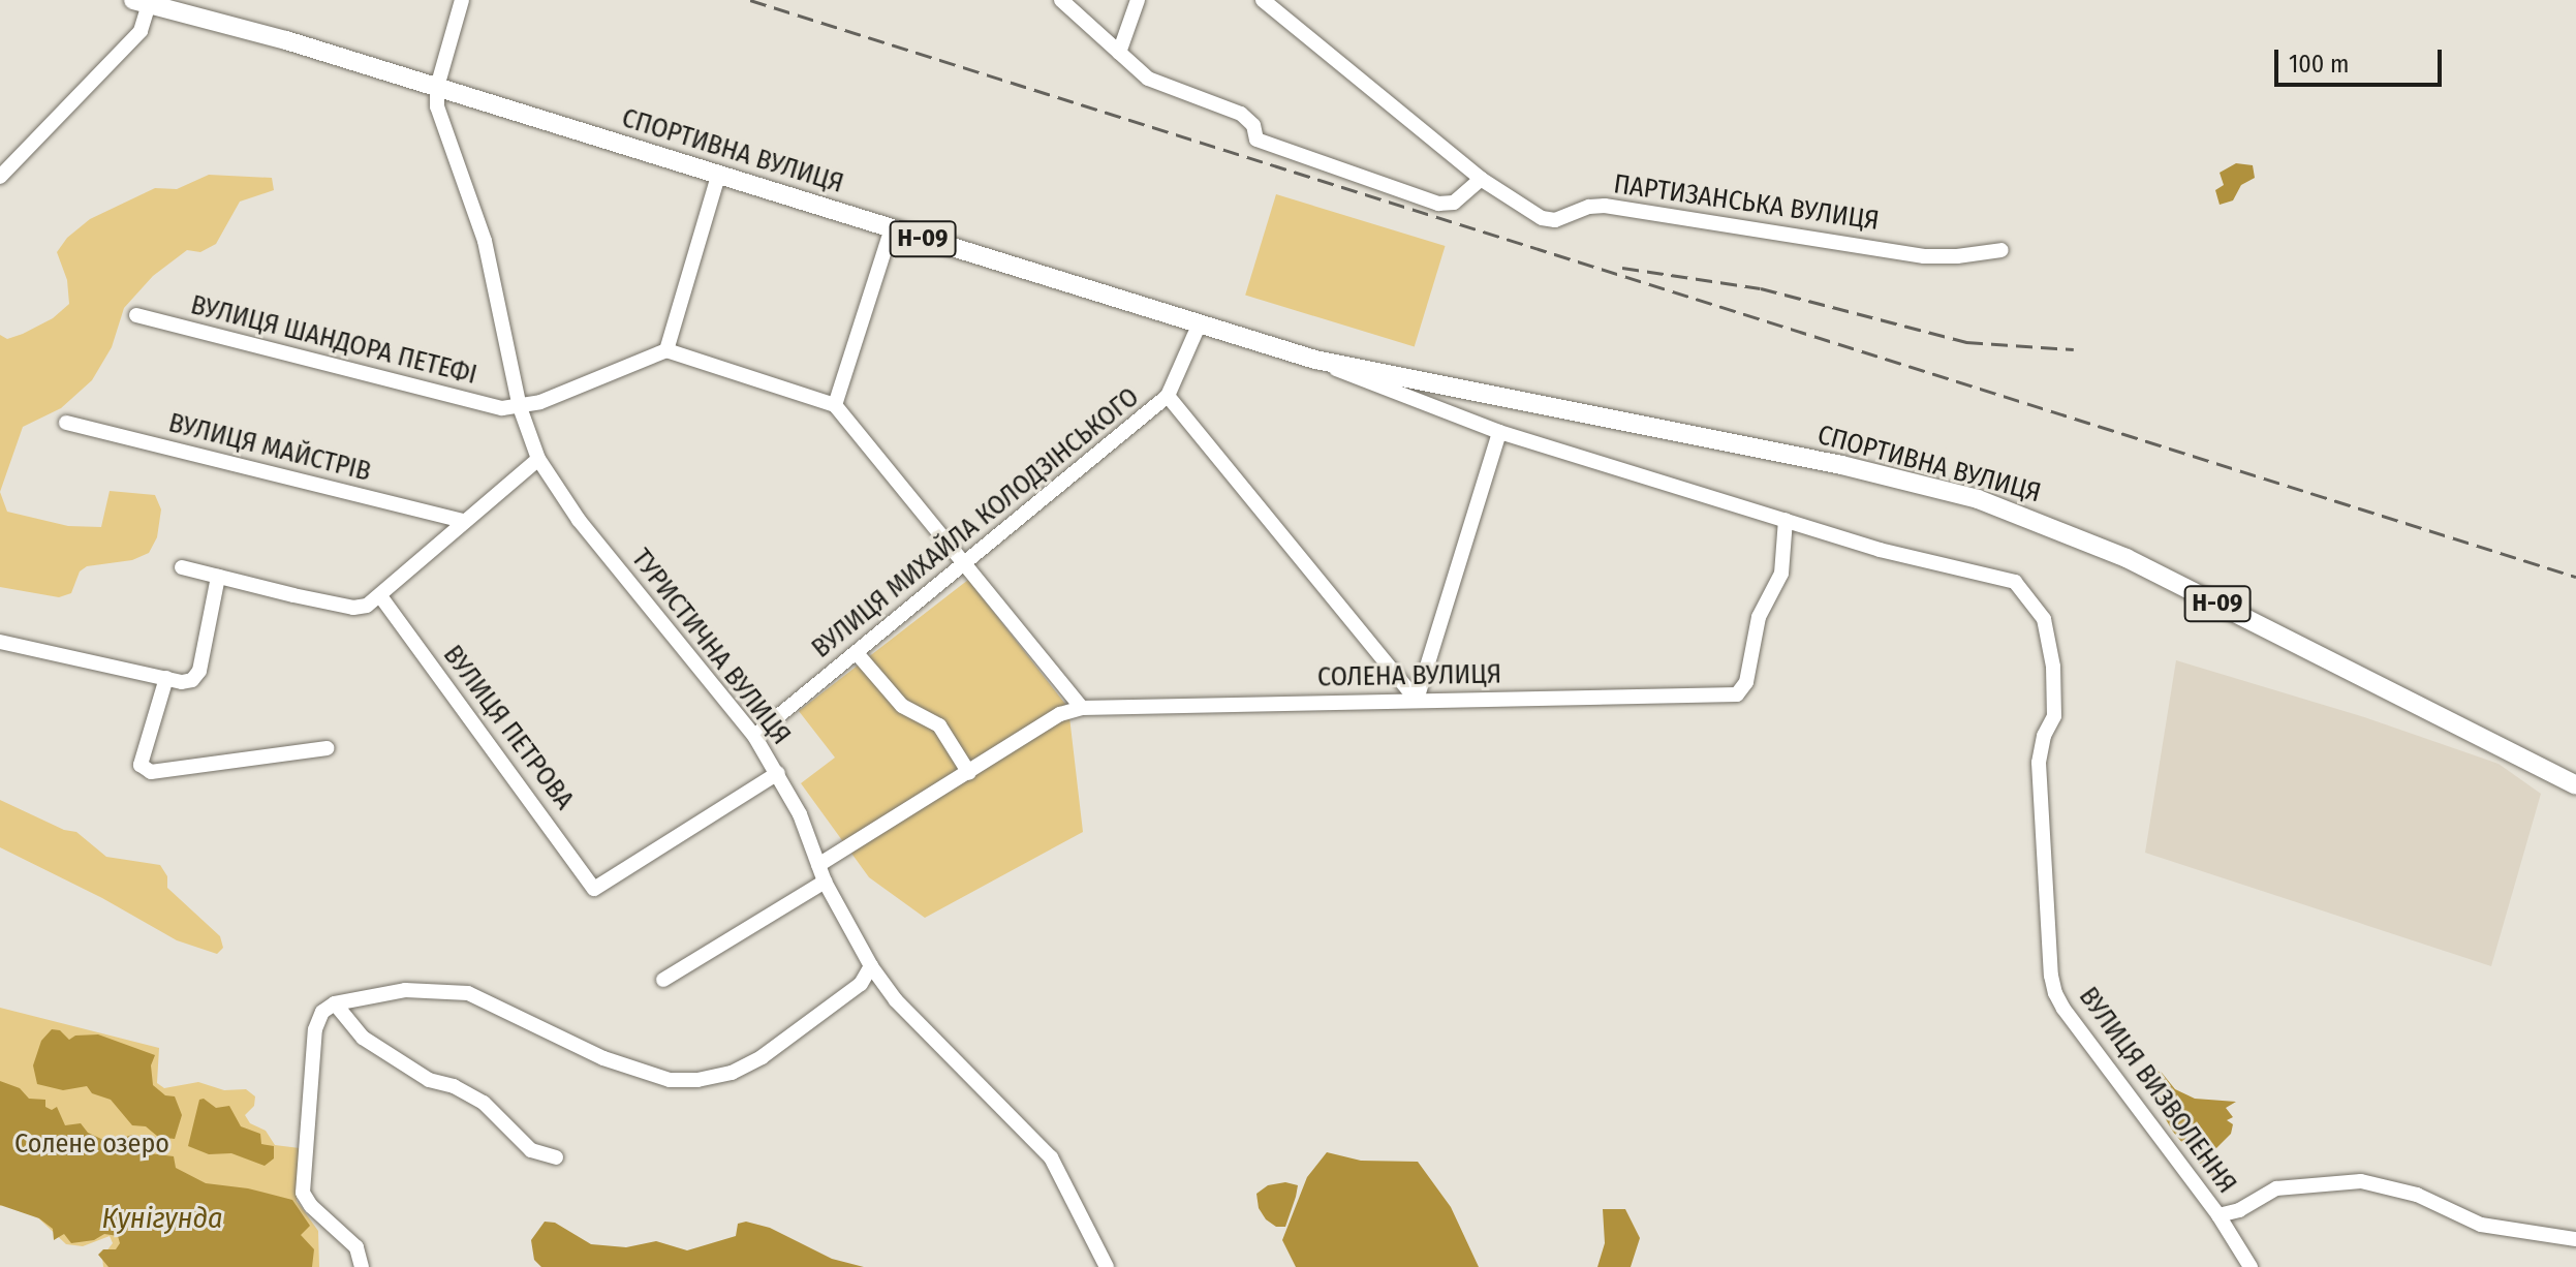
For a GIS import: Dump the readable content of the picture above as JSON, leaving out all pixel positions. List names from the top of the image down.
{
  "streets": {
    "main road": ["СПОРТИВНА ВУЛИЦЯ", "Н-09"],
    "street": [
      "ПАРТИЗАНСЬКА ВУЛИЦЯ",
      "ВУЛИЦЯ ШАНДОРА ПЕТЕФІ",
      "ВУЛИЦЯ МАЙСТРІВ",
      "ВУЛИЦЯ МИХАЙЛА КОЛОДЗІНСЬКОГО",
      "ТУРИСТИЧНА ВУЛИЦЯ",
      "СОЛЕНА ВУЛИЦЯ",
      "ВУЛИЦЯ ПЕТРОВА",
      "ВУЛИЦЯ ВИЗВОЛЕННЯ"
    ]
  },
  "crossings": [
    ["СПОРТИВНА ВУЛИЦЯ", "ВУЛИЦЯ МИХАЙЛА КОЛОДЗІНСЬКОГО"],
    ["СПОРТИВНА ВУЛИЦЯ", "ТУРИСТИЧНА ВУЛИЦЯ"],
    ["СПОРТИВНА ВУЛИЦЯ", "СОЛЕНА ВУЛИЦЯ"],
    ["СПОРТИВНА ВУЛИЦЯ", "ВУЛИЦЯ ВИЗВОЛЕННЯ"],
    ["ВУЛИЦЯ ШАНДОРА ПЕТЕФІ", "ТУРИСТИЧНА ВУЛИЦЯ"],
    ["ВУЛИЦЯ МИХАЙЛА КОЛОДЗІНСЬКОГО", "ТУРИСТИЧНА ВУЛИЦЯ"],
    ["ТУРИСТИЧНА ВУЛИЦЯ", "ВУЛИЦЯ ПЕТРОВА"]
  ],
  "water": ["Кунігунда"],
  "parks": ["Солене озеро"],
  "scale_bar": "100 m"
}
